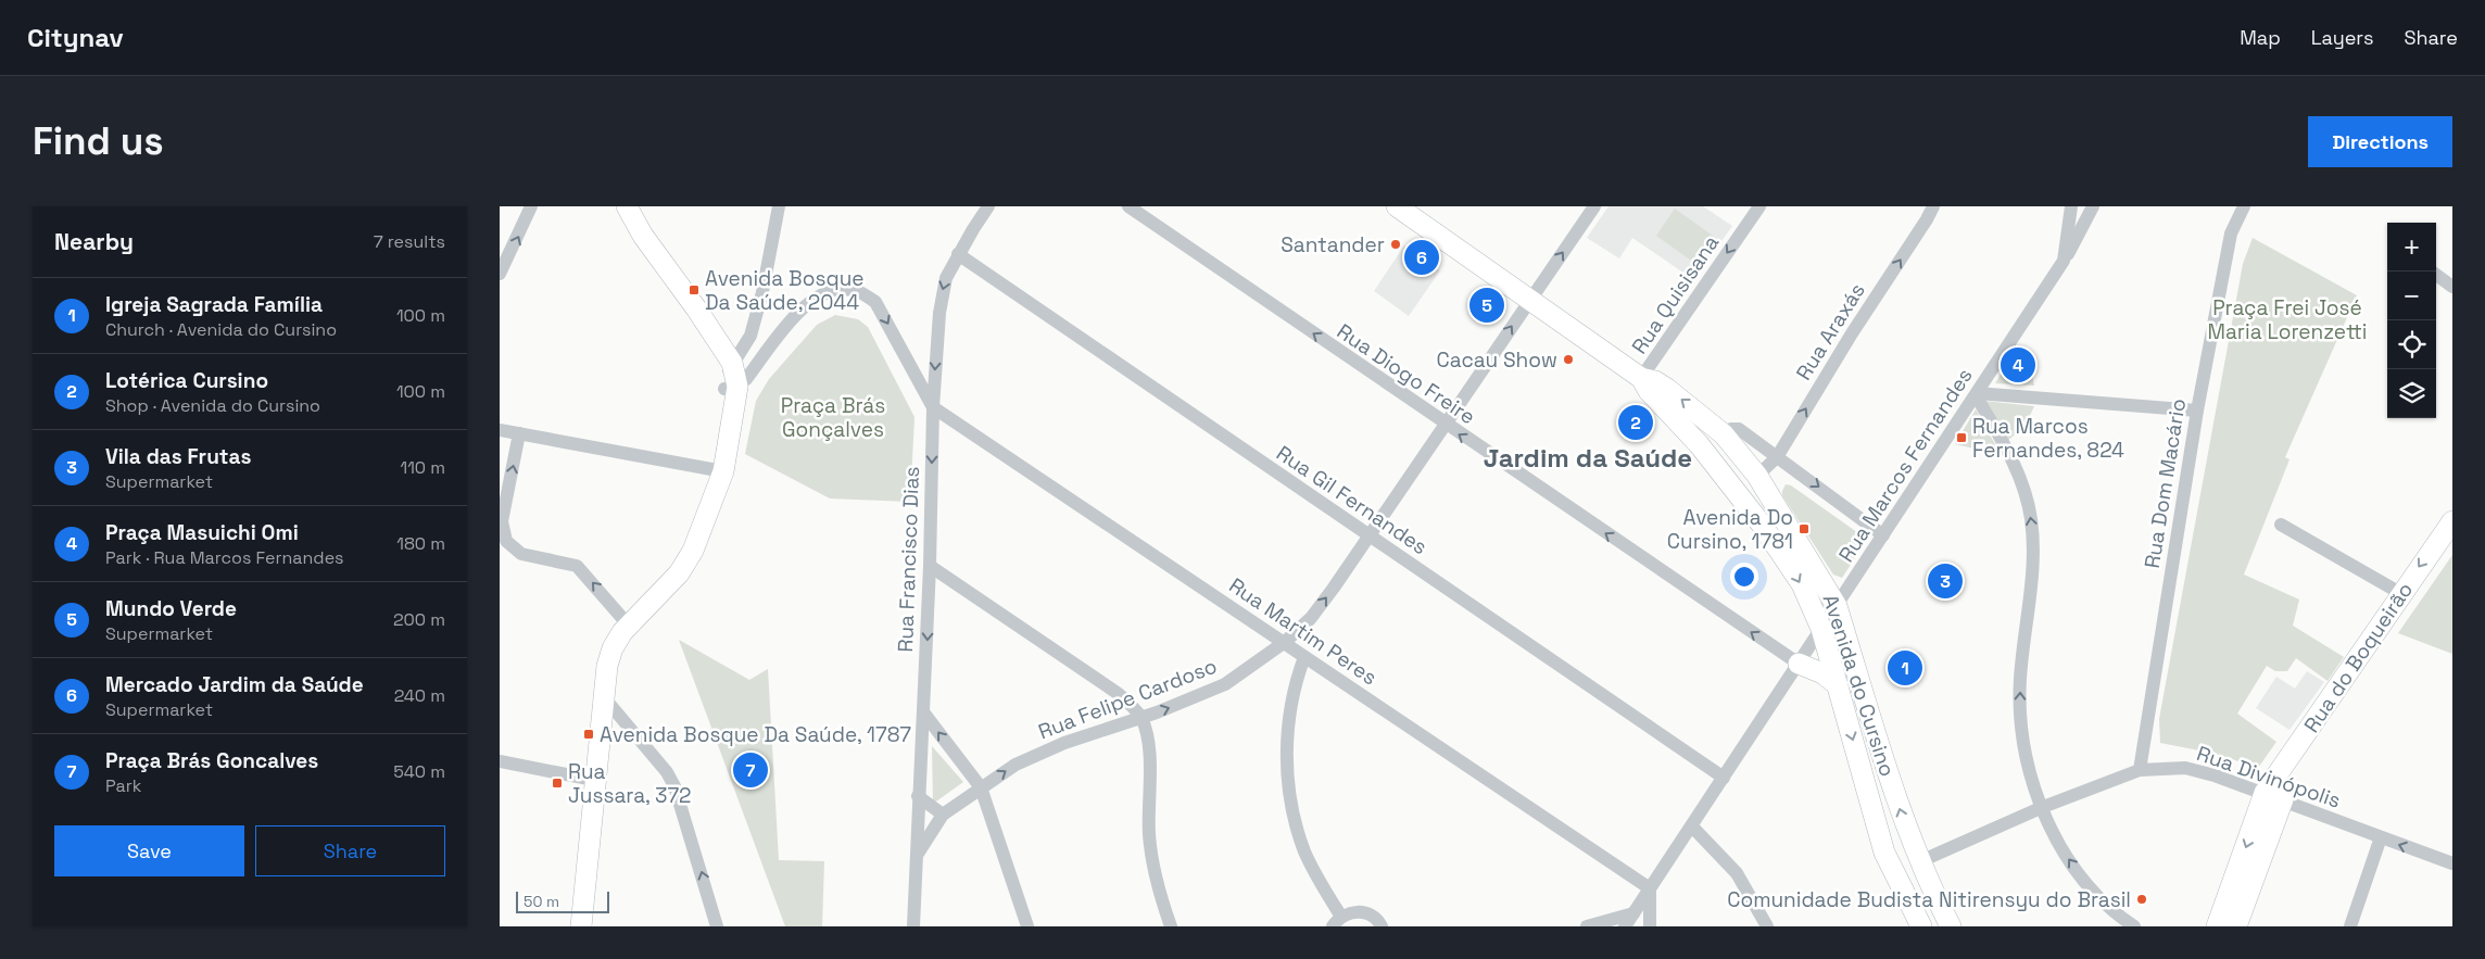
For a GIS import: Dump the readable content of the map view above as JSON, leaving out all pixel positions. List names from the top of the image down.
{
  "streets": {
    "main road": ["Rua do Boqueirão", "Avenida do Cursino"],
    "street": [
      "Rua Quisisana",
      "Rua Araxás",
      "Rua Diogo Freire",
      "Rua Marcos Fernandes",
      "Rua Dom Macário",
      "Rua Gil Fernandes",
      "Rua Francisco Dias",
      "Rua Martim Peres",
      "Rua Felipe Cardoso",
      "Rua Divinópolis"
    ]
  },
  "crossings": [
    ["Rua Quisisana", "Avenida do Cursino"],
    ["Rua Araxás", "Avenida do Cursino"],
    ["Rua Diogo Freire", "Rua Marcos Fernandes"],
    ["Rua Diogo Freire", "Rua Felipe Cardoso"],
    ["Rua Marcos Fernandes", "Rua Gil Fernandes"],
    ["Rua Marcos Fernandes", "Rua Martim Peres"],
    ["Rua Marcos Fernandes", "Avenida do Cursino"],
    ["Rua Dom Macário", "Rua Divinópolis"],
    ["Rua Gil Fernandes", "Rua Francisco Dias"],
    ["Rua Gil Fernandes", "Rua Felipe Cardoso"],
    ["Rua Francisco Dias", "Rua Martim Peres"],
    ["Rua Francisco Dias", "Rua Felipe Cardoso"],
    ["Rua Martim Peres", "Rua Felipe Cardoso"],
    ["Rua do Boqueirão", "Rua Divinópolis"],
    ["Avenida do Cursino", "Rua Felipe Cardoso"],
    ["Avenida do Cursino", "Rua Divinópolis"]
  ],
  "one_way": [
    "Rua Quisisana",
    "Rua Araxás",
    "Rua Diogo Freire",
    "Rua Francisco Dias",
    "Rua Felipe Cardoso"
  ],
  "districts": ["Jardim da Saúde"],
  "parks": ["Praça Frei José Maria Lorenzetti", "Praça Brás Gonçalves"],
  "places": {
    "other": ["Santander", "Cacau Show", "Comunidade Budista Nitirensyu do Brasil"],
    "transit": [
      "Avenida Bosque Da Saúde, 2044",
      "Rua Marcos Fernandes, 824",
      "Avenida Do Cursino, 1781",
      "Avenida Bosque Da Saúde, 1787",
      "Rua Jussara, 372"
    ]
  },
  "scale_bar": "50 m",
  "page": {
    "header": "Citynav",
    "nav": ["Map", "Layers", "Share"],
    "buttons": [
      "Directions",
      ["Save", "Share"]
    ],
    "title": "Find us",
    "heading": ["Nearby", "7 results"],
    "map_buttons": ["+", "−"],
    "pins": [
      "6",
      "5",
      "4",
      "2",
      "3",
      "1",
      "7"
    ],
    "list": [
      {
        "mark": "1",
        "name": "Igreja Sagrada Família",
        "note": "Church · Avenida do Cursino",
        "value": "100 m"
      },
      {
        "mark": "2",
        "name": "Lotérica Cursino",
        "note": "Shop · Avenida do Cursino",
        "value": "100 m"
      },
      {
        "mark": "3",
        "name": "Vila das Frutas",
        "note": "Supermarket",
        "value": "110 m"
      },
      {
        "mark": "4",
        "name": "Praça Masuichi Omi",
        "note": "Park · Rua Marcos Fernandes",
        "value": "180 m"
      },
      {
        "mark": "5",
        "name": "Mundo Verde",
        "note": "Supermarket",
        "value": "200 m"
      },
      {
        "mark": "6",
        "name": "Mercado Jardim da Saúde",
        "note": "Supermarket",
        "value": "240 m"
      },
      {
        "mark": "7",
        "name": "Praça Brás Goncalves",
        "note": "Park",
        "value": "540 m"
      }
    ],
    "scale": "50 m"
  }
}
